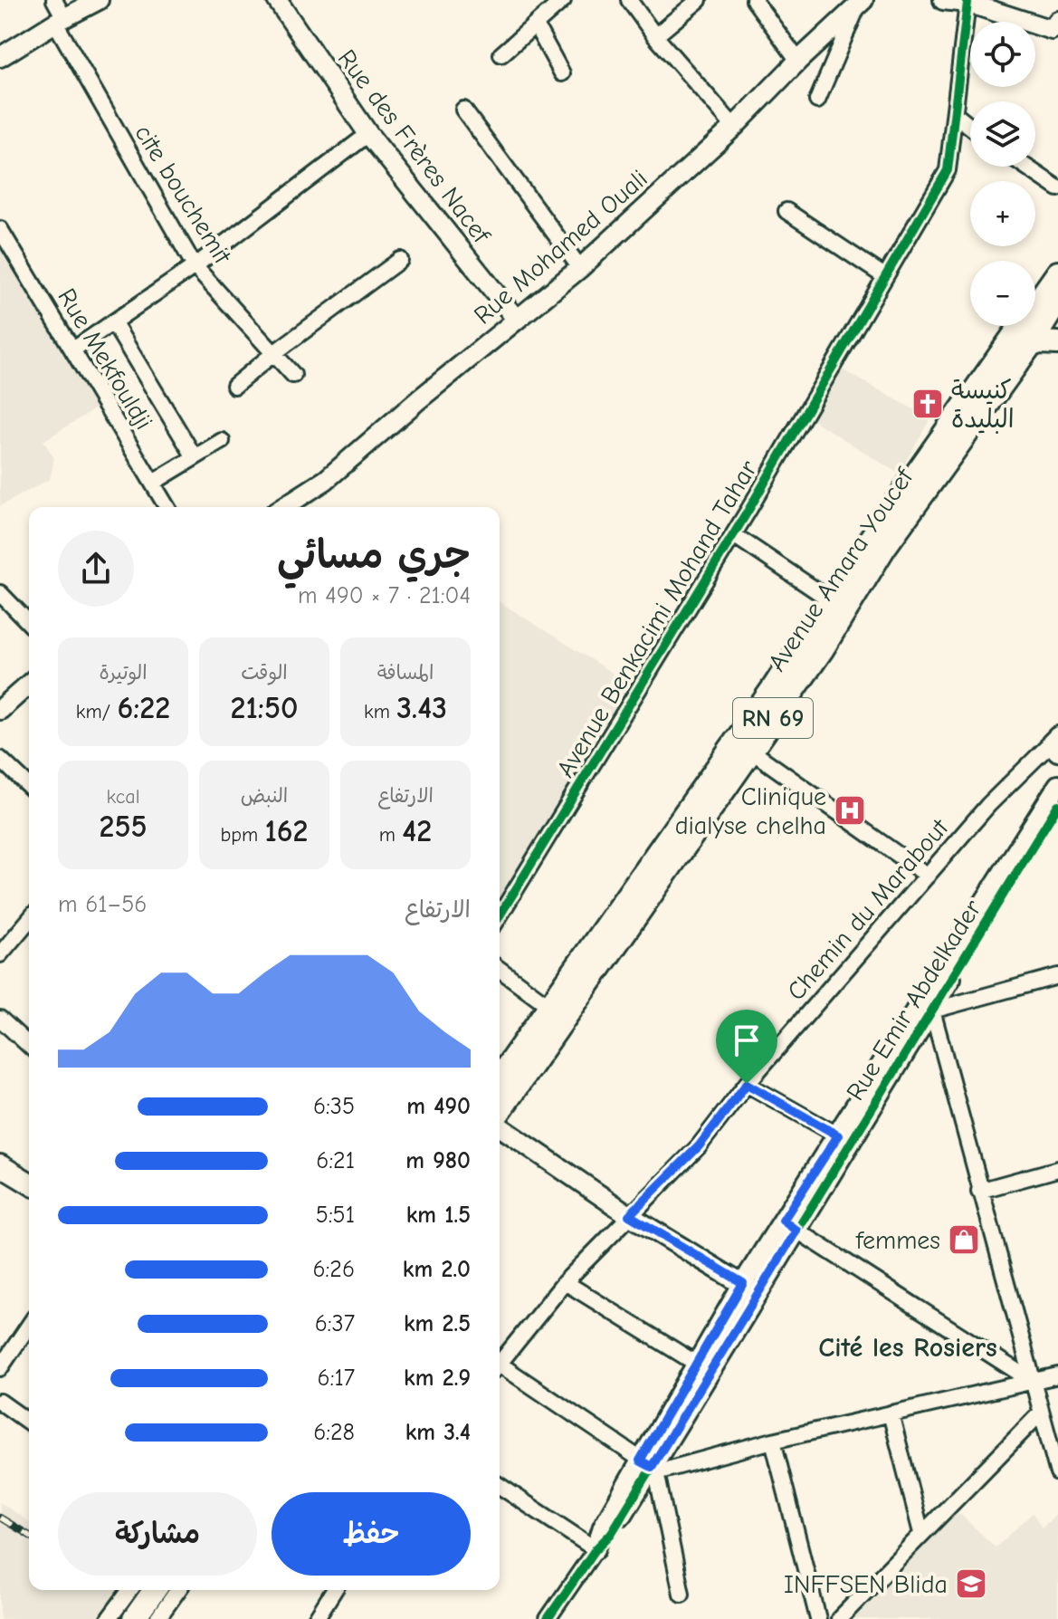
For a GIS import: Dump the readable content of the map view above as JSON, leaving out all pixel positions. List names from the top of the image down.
{
  "streets": {
    "main road": ["Avenue Amara Youcef", "RN 69"],
    "street": [
      "Rue des Frères Nacef",
      "cite bouchemit",
      "Rue Mohamed Ouali",
      "Rue Mekfouldji",
      "Avenue Benkacimi Mohand Tahar",
      "Chemin du Marabout",
      "Rue Emir Abdelkader"
    ]
  },
  "crossings": [
    ["Rue des Frères Nacef", "Rue Mohamed Ouali"]
  ],
  "districts": ["Cité les Rosiers"],
  "places": {
    "church": ["كنيسة البليدة"],
    "hospital": ["Clinique dialyse chelha"],
    "shop": ["femmes"],
    "school or university": ["INFFSEN Blida"]
  },
  "page": {
    "map_buttons": ["+", "−"],
    "heading": ["جري مسائي", "21:04 · 7 × 490 m"],
    "stats": [
      ["المسافة", "3.43 km"],
      ["الوقت", "21:50"],
      ["الوتيرة", "6:22 /km"],
      ["الارتفاع", "42 m"],
      ["النبض", "162 bpm"],
      ["kcal", "255"]
    ],
    "chart": ["الارتفاع", "56–61 m"],
    "list": [
      {
        "name": "490 m",
        "note": "6:35"
      },
      {
        "name": "980 m",
        "note": "6:21"
      },
      {
        "name": "1.5 km",
        "note": "5:51"
      },
      {
        "name": "2.0 km",
        "note": "6:26"
      },
      {
        "name": "2.5 km",
        "note": "6:37"
      },
      {
        "name": "2.9 km",
        "note": "6:17"
      },
      {
        "name": "3.4 km",
        "note": "6:28"
      }
    ],
    "buttons": ["حفظ", "مشاركة"]
  }
}
